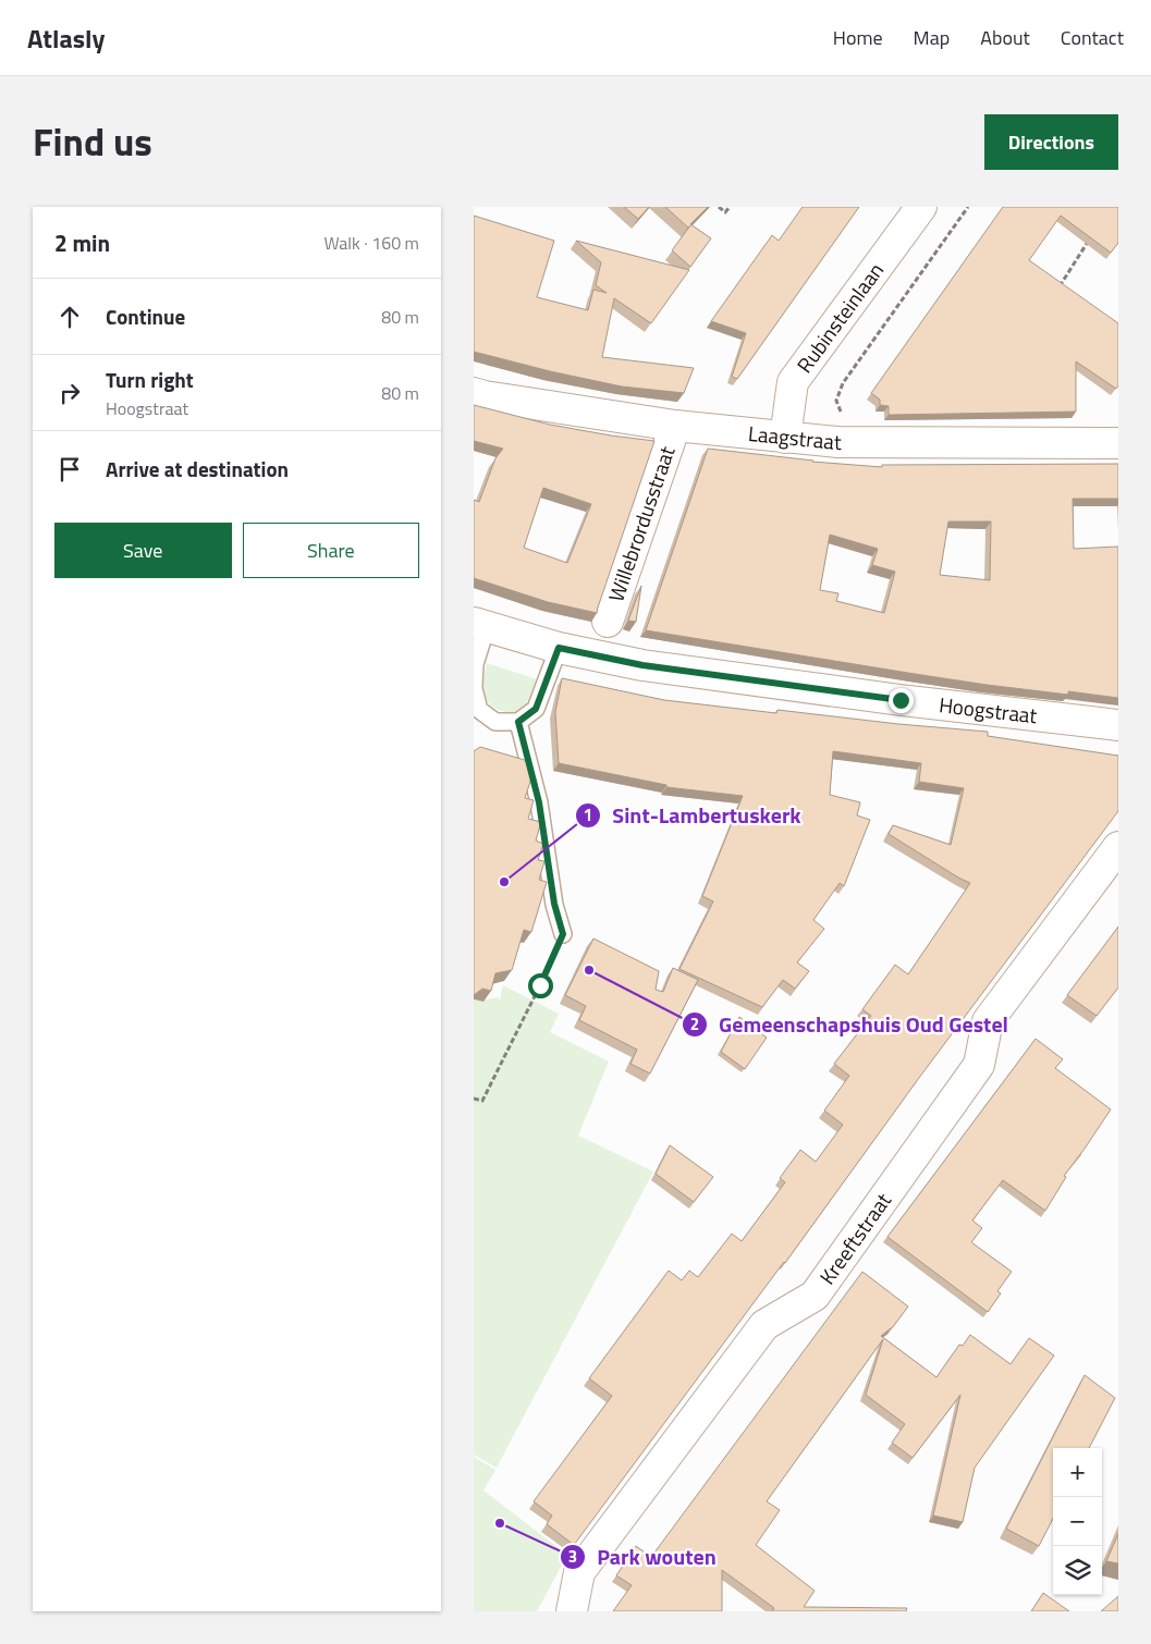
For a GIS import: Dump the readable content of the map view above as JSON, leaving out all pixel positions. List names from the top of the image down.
{
  "streets": {
    "street": [
      "Rubinsteinlaan",
      "Laagstraat",
      "Willebrordusstraat",
      "Hoogstraat",
      "Kreeftstraat"
    ]
  },
  "crossings": [
    ["Rubinsteinlaan", "Laagstraat"],
    ["Laagstraat", "Willebrordusstraat"]
  ],
  "places": ["Sint-Lambertuskerk", "Gemeenschapshuis Oud Gestel", "Park wouten"],
  "page": {
    "header": "Atlasly",
    "nav": [
      "Home",
      "Map",
      "About",
      "Contact"
    ],
    "title": "Find us",
    "buttons": [
      "Directions",
      ["Save", "Share"]
    ],
    "heading": ["2 min", "Walk · 160 m"],
    "list": [
      ["Continue", "80 m"],
      ["Turn right", "Hoogstraat", "80 m"],
      "Arrive at destination"
    ],
    "map_buttons": ["+", "−"]
  }
}
